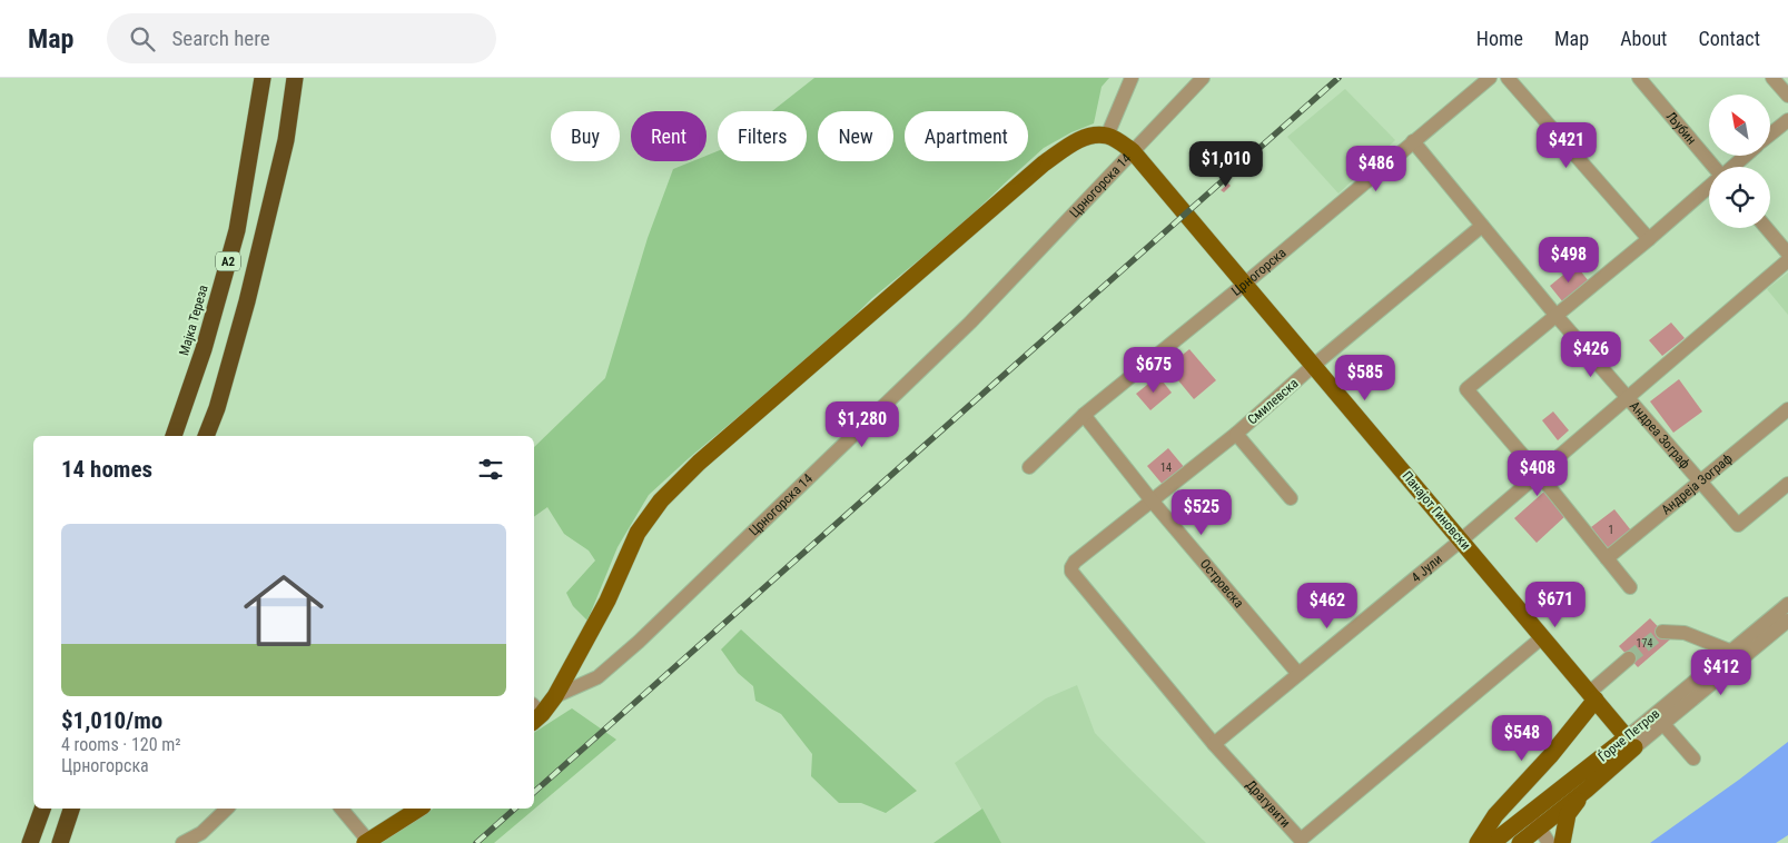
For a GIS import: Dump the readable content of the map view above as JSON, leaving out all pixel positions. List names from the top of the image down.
{
  "streets": {
    "highway": ["A2", "Мајка Тереза"],
    "main road": ["Панајот Гиновски", "Ѓорче Петров"],
    "street": [
      "Љубин",
      "Црногорска 14",
      "Црногорска",
      "Смилевска",
      "Андреа Зограф",
      "Андреја Зограф",
      "4 Јули",
      "Островска",
      "Драгувити"
    ]
  },
  "crossings": [
    ["Црногорска 14", "Панајот Гиновски"],
    ["Црногорска", "Андреа Зограф"],
    ["Црногорска", "Панајот Гиновски"],
    ["Црногорска", "Островска"],
    ["Смилевска", "Андреа Зограф"],
    ["Смилевска", "Панајот Гиновски"],
    ["Смилевска", "Островска"],
    ["Смилевска", "Драгувити"],
    ["Андреа Зограф", "Андреја Зограф"],
    ["Андреа Зограф", "4 Јули"],
    ["Панајот Гиновски", "4 Јули"],
    ["Панајот Гиновски", "Ѓорче Петров"],
    ["Панајот Гиновски", "Драгувити"],
    ["4 Јули", "Островска"],
    ["4 Јули", "Драгувити"]
  ],
  "house_numbers": ["14", "1", "174"],
  "north": "top left",
  "page": {
    "header": "Map",
    "search": "Search here",
    "nav": [
      "Home",
      "Map",
      "About",
      "Contact"
    ],
    "chip": [
      "Buy",
      "Rent",
      "Filters",
      "New",
      "Apartment"
    ],
    "price": [
      "$421",
      "$1,010",
      "$486",
      "$498",
      "$426",
      "$675",
      "$585",
      "$1,280",
      "$408",
      "$525",
      "$671",
      "$462",
      "$412",
      "$548"
    ],
    "heading": "14 homes",
    "list": [
      {
        "name": "$1,010/mo",
        "note": "4 rooms · 120 m² · Црногорска"
      }
    ]
  }
}
